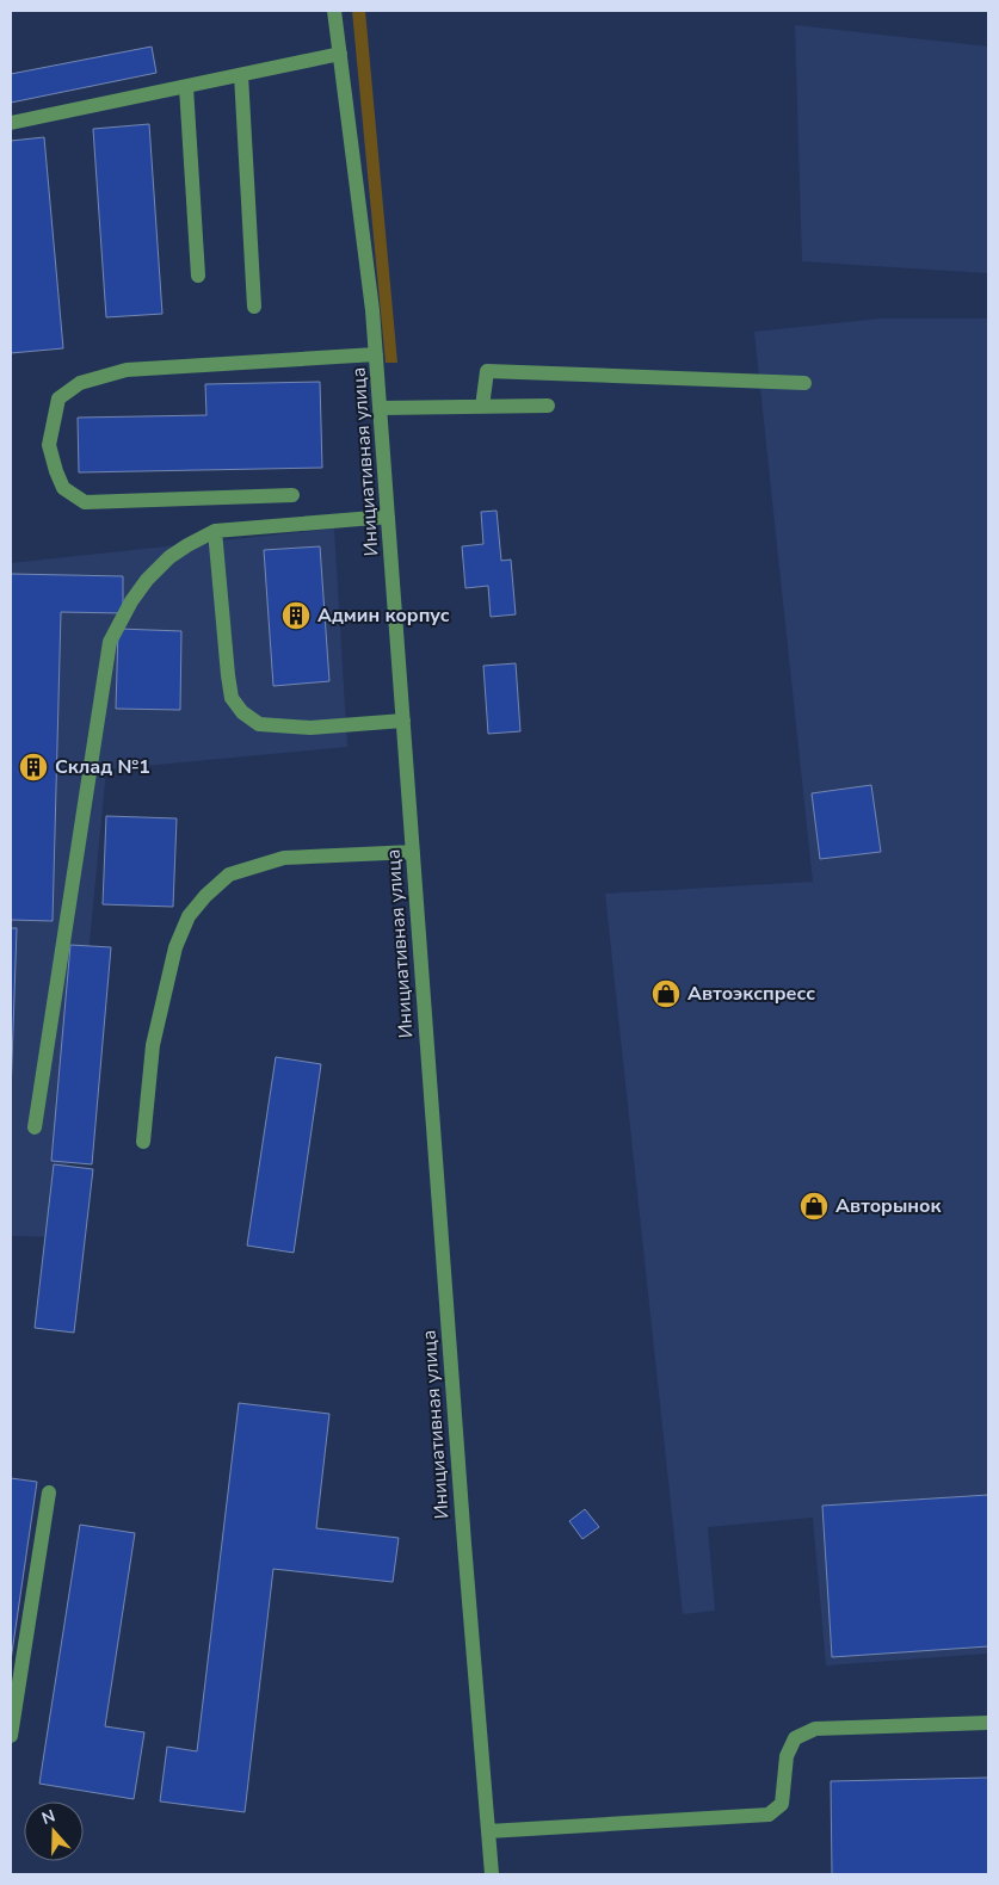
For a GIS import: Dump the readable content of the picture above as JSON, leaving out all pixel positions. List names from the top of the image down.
{
  "streets": {
    "street": ["Инициативная улица"]
  },
  "places": {
    "building": ["Админ корпус", "Склад №1"],
    "shop": ["Автоэкспресс", "Авторынок"]
  },
  "north": "top"
}
